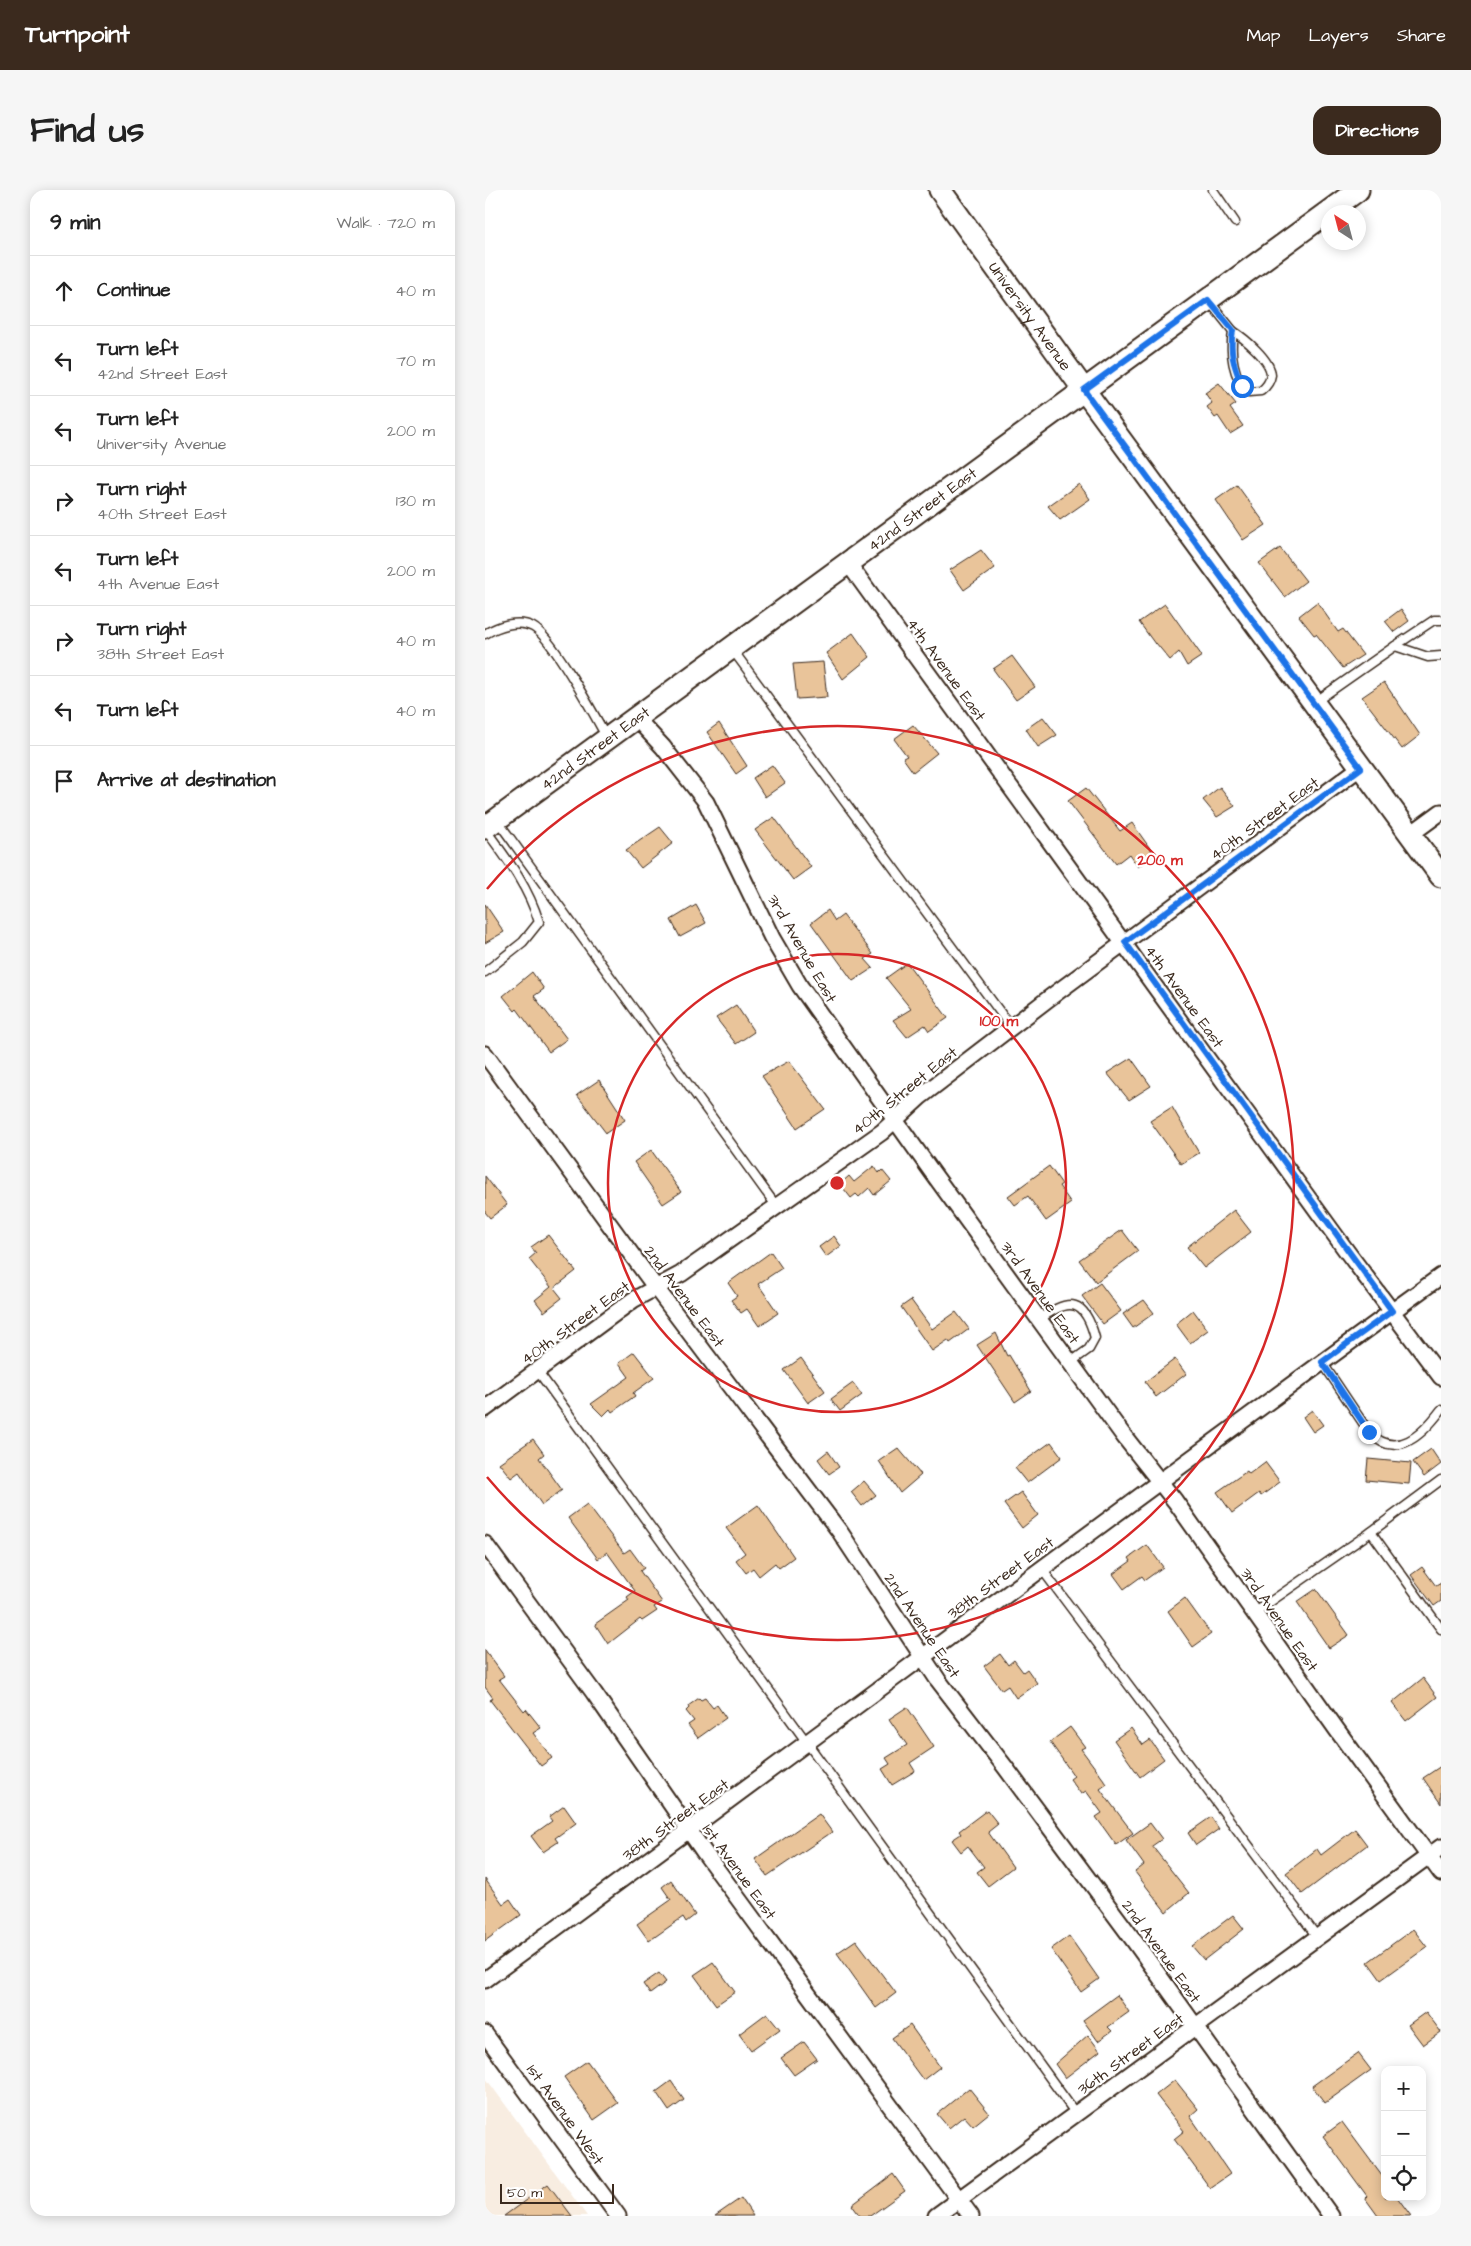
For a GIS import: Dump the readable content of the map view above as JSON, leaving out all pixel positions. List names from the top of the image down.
{
  "streets": {
    "main road": ["University Avenue", "42nd Street East"],
    "street": [
      "4th Avenue East",
      "40th Street East",
      "3rd Avenue East",
      "2nd Avenue East",
      "38th Street East",
      "1st Avenue East",
      "36th Street East",
      "1st Avenue West"
    ]
  },
  "crossings": [
    ["University Avenue", "42nd Street East"],
    ["University Avenue", "40th Street East"],
    ["42nd Street East", "4th Avenue East"],
    ["42nd Street East", "3rd Avenue East"],
    ["4th Avenue East", "40th Street East"],
    ["4th Avenue East", "38th Street East"],
    ["40th Street East", "3rd Avenue East"],
    ["40th Street East", "2nd Avenue East"],
    ["3rd Avenue East", "38th Street East"],
    ["3rd Avenue East", "36th Street East"],
    ["2nd Avenue East", "38th Street East"],
    ["2nd Avenue East", "36th Street East"],
    ["38th Street East", "1st Avenue East"],
    ["1st Avenue East", "36th Street East"]
  ],
  "scale_bar": "50 m",
  "north": "top left",
  "page": {
    "header": "Turnpoint",
    "nav": ["Map", "Layers", "Share"],
    "title": "Find us",
    "buttons": "Directions",
    "heading": ["9 min", "Walk · 720 m"],
    "list": [
      ["Continue", "40 m"],
      ["Turn left", "42nd Street East", "70 m"],
      ["Turn left", "University Avenue", "200 m"],
      ["Turn right", "40th Street East", "130 m"],
      ["Turn left", "4th Avenue East", "200 m"],
      ["Turn right", "38th Street East", "40 m"],
      ["Turn left", "40 m"],
      "Arrive at destination"
    ],
    "map_buttons": ["+", "−"],
    "scale": "50 m"
  },
  "rings": ["200 m", "100 m"]
}
